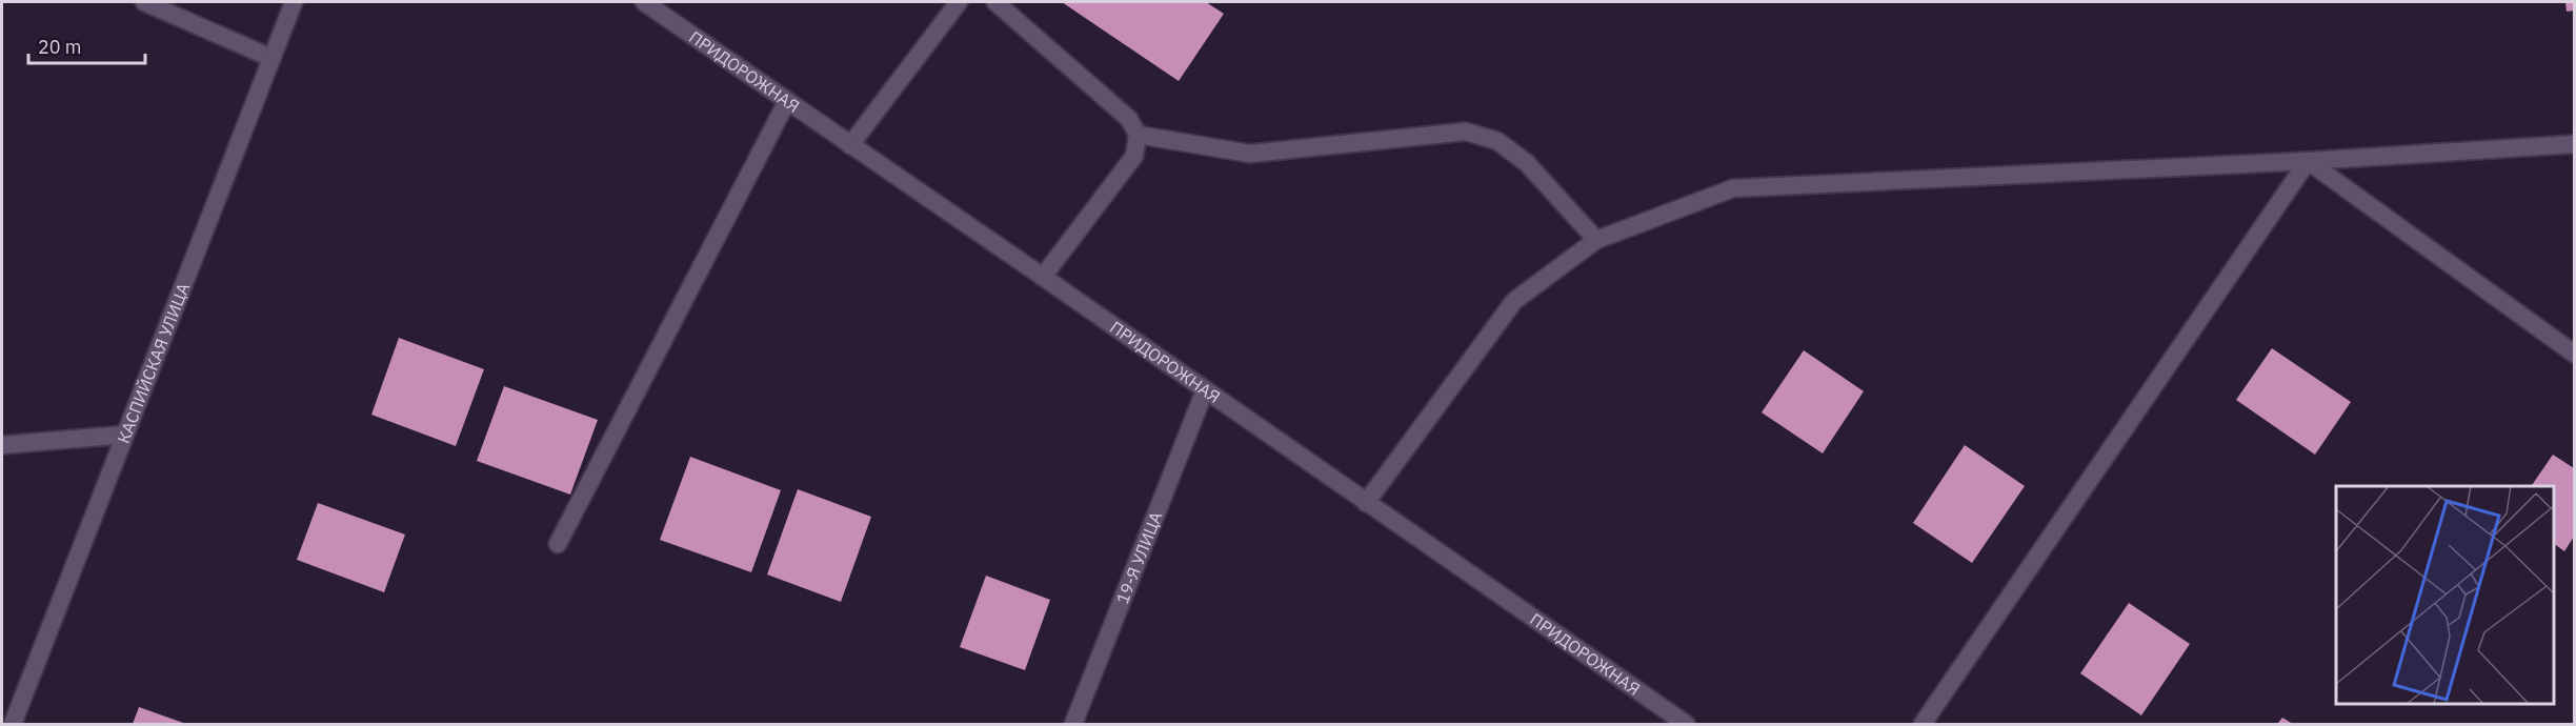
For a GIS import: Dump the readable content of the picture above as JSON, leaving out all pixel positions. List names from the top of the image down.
{
  "streets": {
    "street": ["ПРИДОРОЖНАЯ", "КАСПИЙСКАЯ УЛИЦА", "19-Я УЛИЦА"]
  },
  "crossings": [
    ["ПРИДОРОЖНАЯ", "19-Я УЛИЦА"]
  ],
  "scale_bar": "20 m"
}
